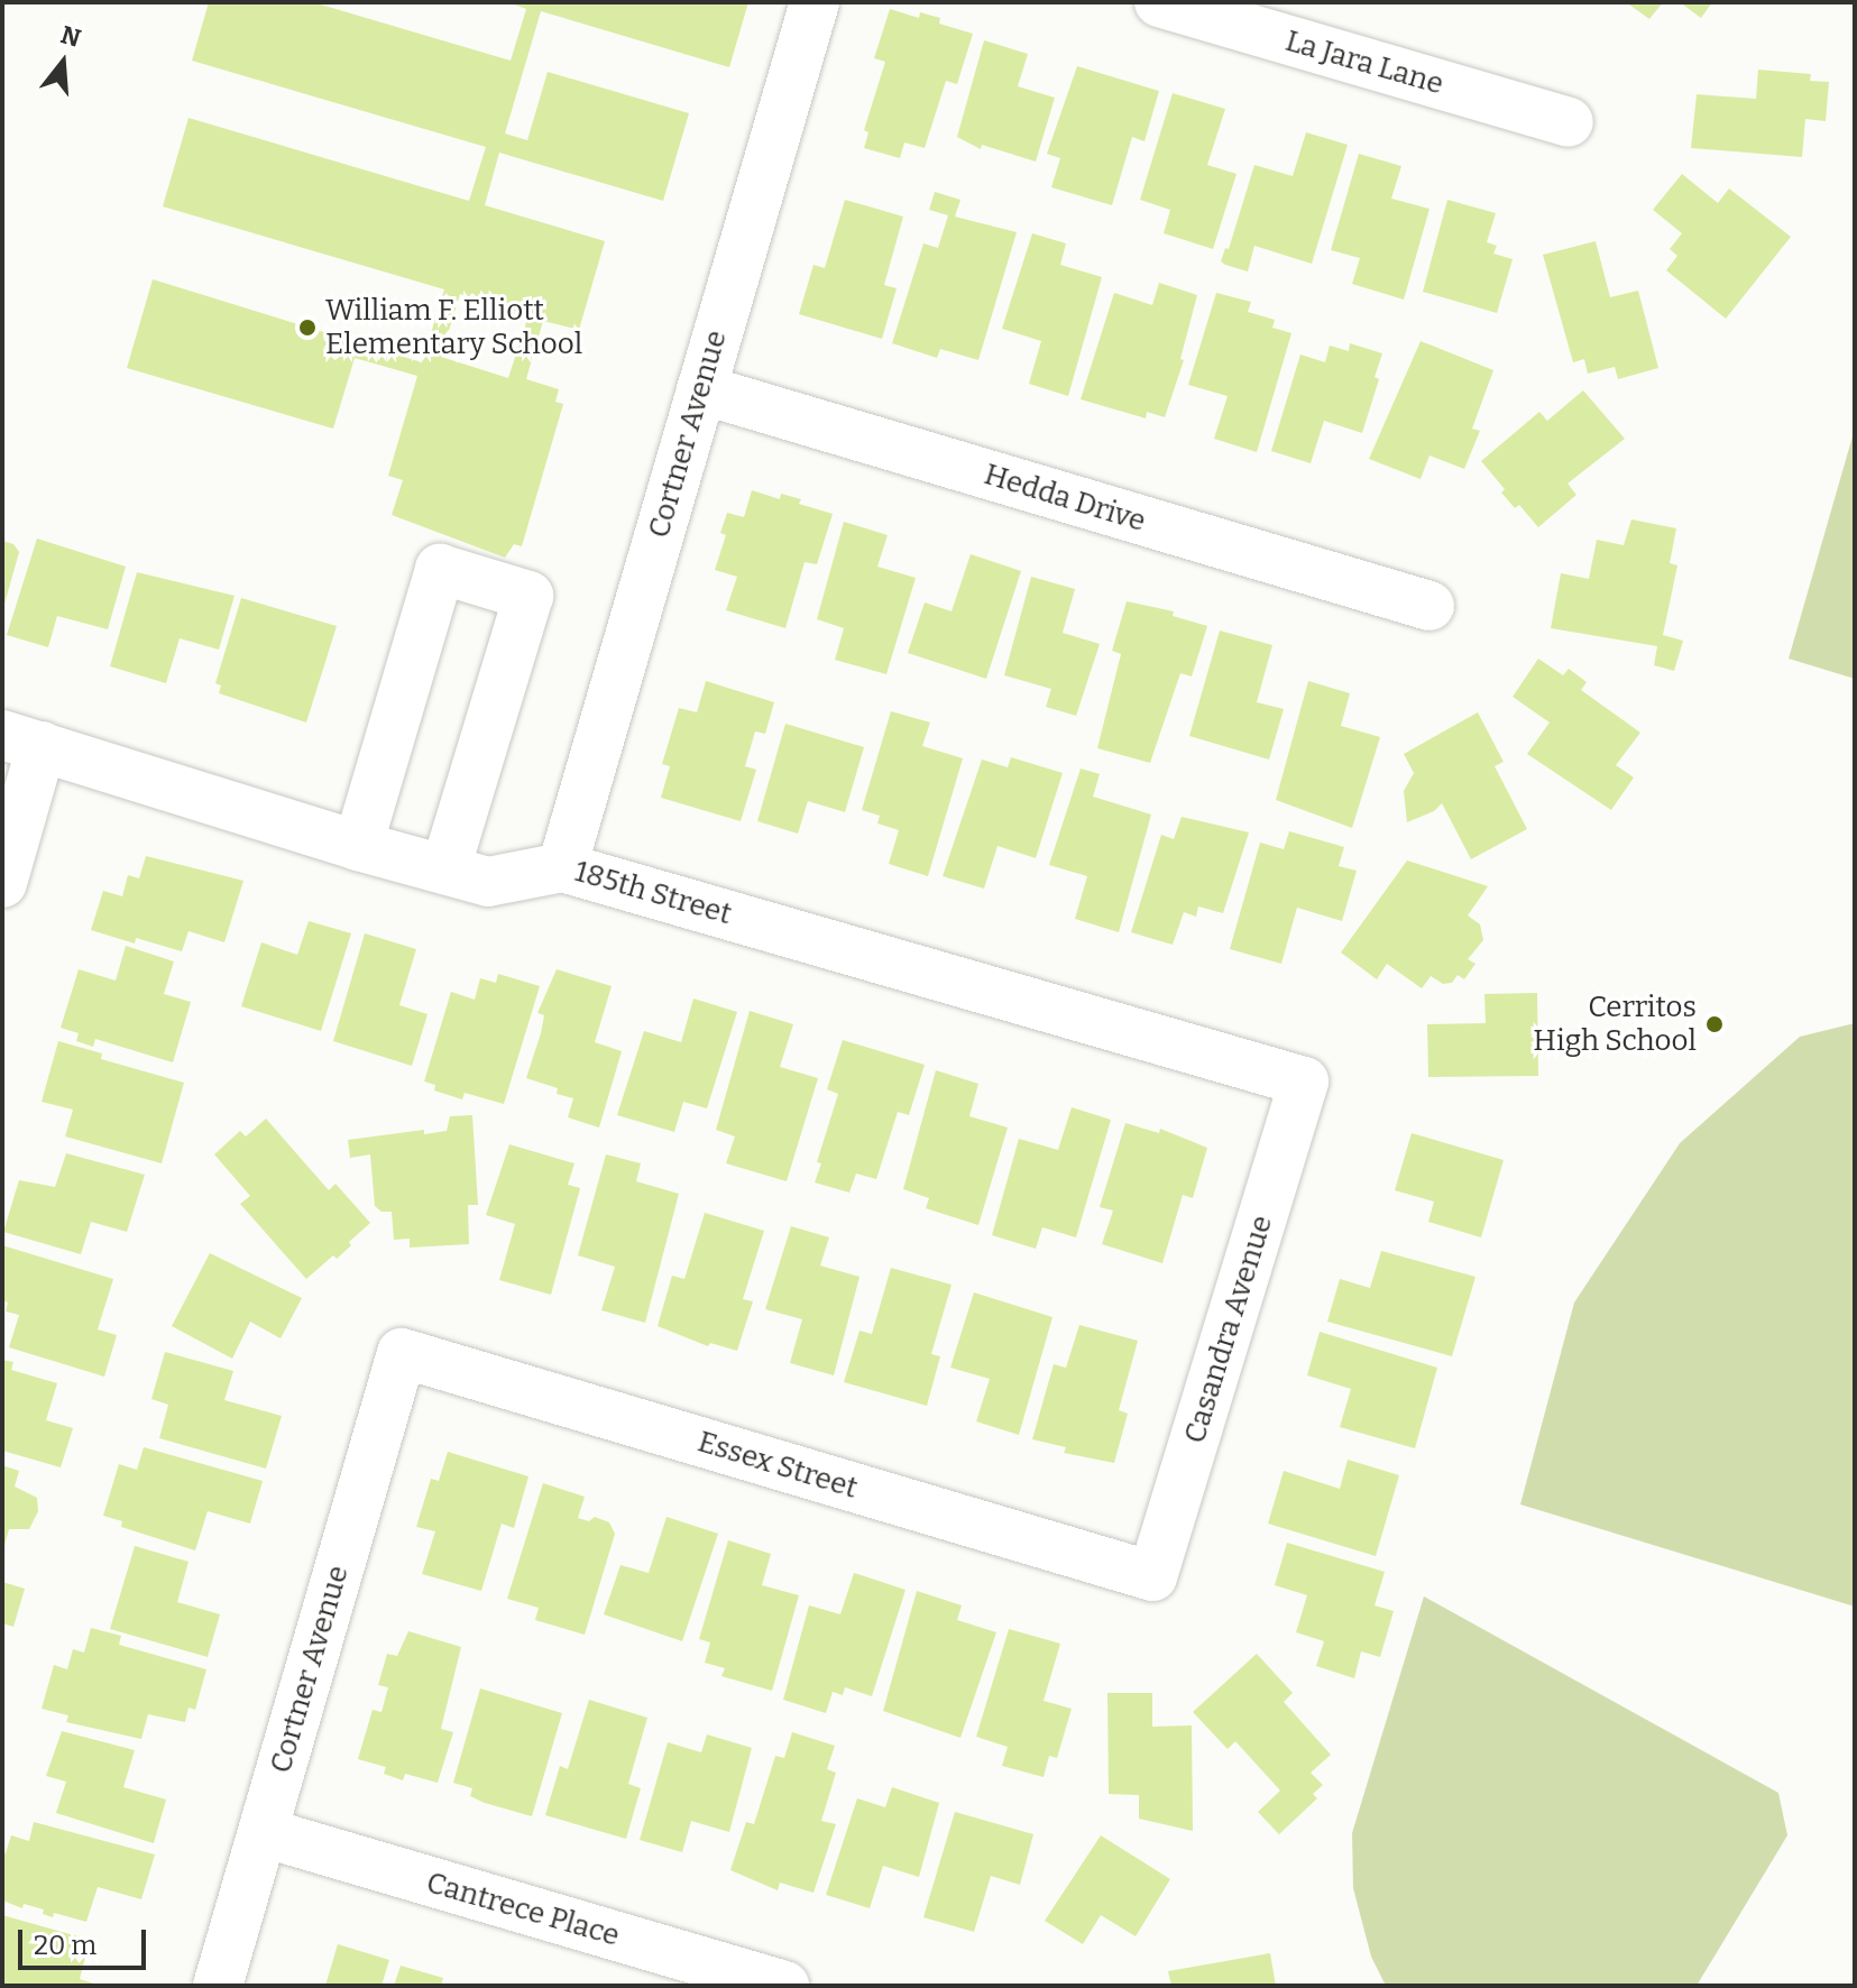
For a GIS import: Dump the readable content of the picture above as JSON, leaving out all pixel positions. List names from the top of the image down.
{
  "streets": {
    "street": [
      "La Jara Lane",
      "Cortner Avenue",
      "Hedda Drive",
      "185th Street",
      "Casandra Avenue",
      "Essex Street",
      "Cantrece Place"
    ]
  },
  "crossings": [
    ["Cortner Avenue", "Hedda Drive"],
    ["Cortner Avenue", "185th Street"],
    ["Cortner Avenue", "Essex Street"],
    ["Cortner Avenue", "Cantrece Place"],
    ["185th Street", "Casandra Avenue"],
    ["Casandra Avenue", "Essex Street"]
  ],
  "places": ["William F. Elliott Elementary School", "Cerritos High School"],
  "scale_bar": "20 m",
  "north": "top"
}
